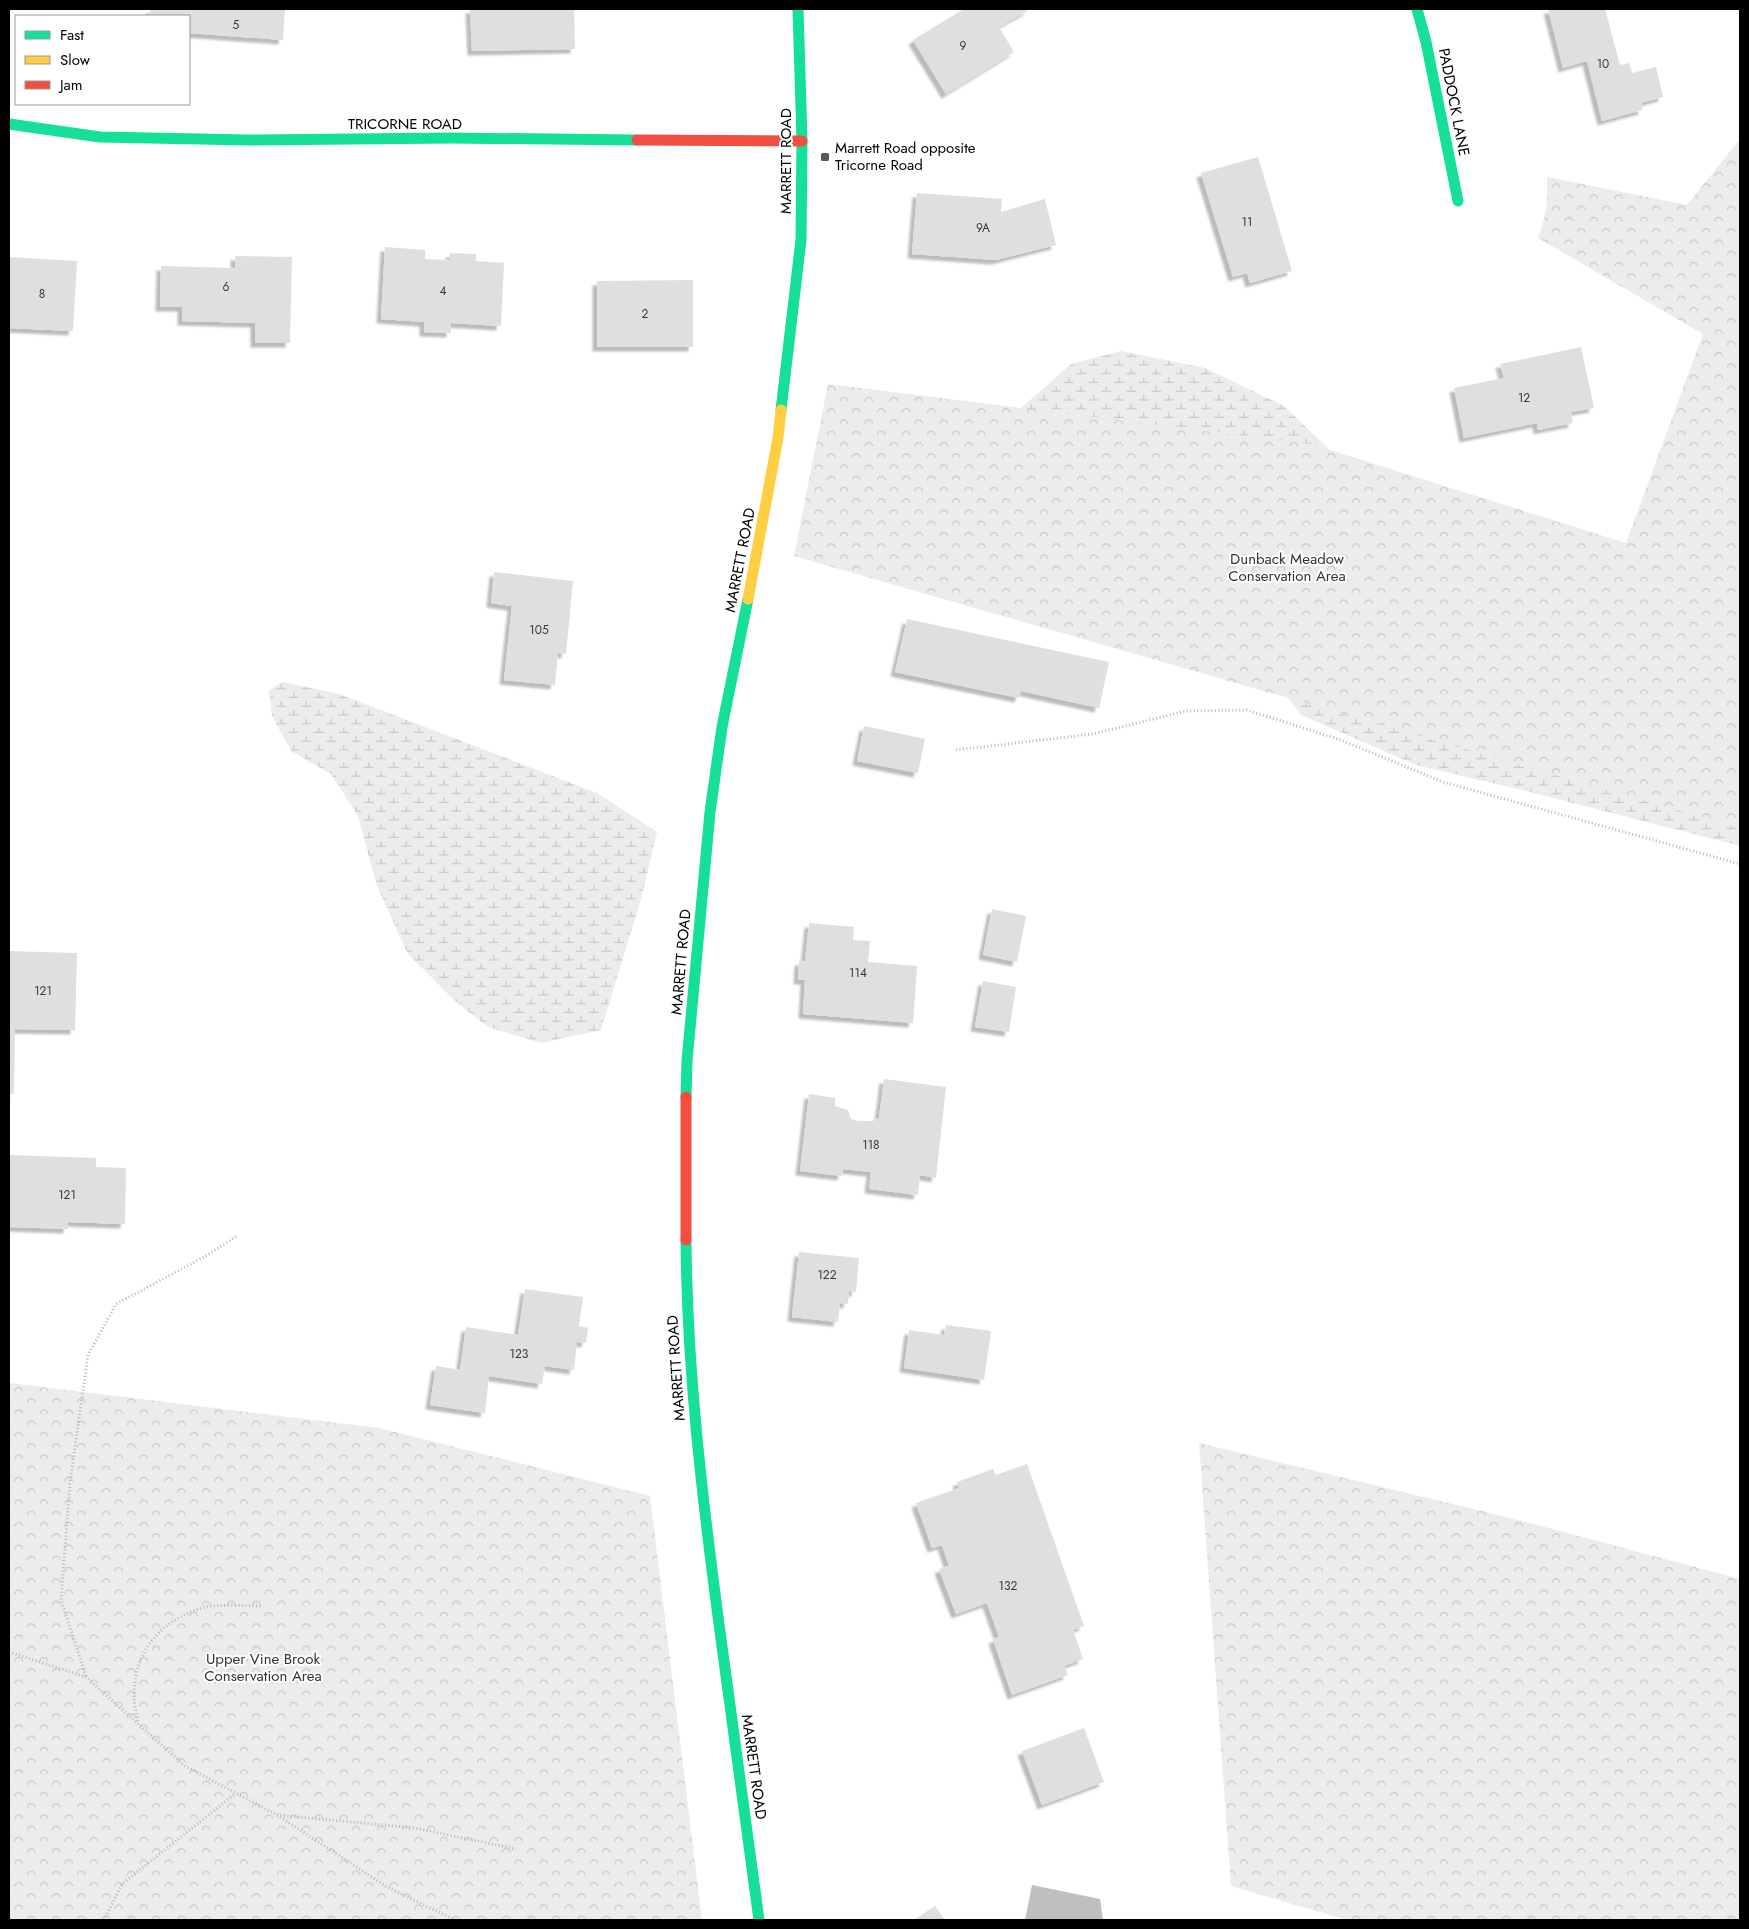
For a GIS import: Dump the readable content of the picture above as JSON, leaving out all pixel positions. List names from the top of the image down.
{
  "streets": {
    "main road": ["PADDOCK LANE", "TRICORNE ROAD", "MARRETT ROAD"]
  },
  "crossings": [
    ["TRICORNE ROAD", "MARRETT ROAD"]
  ],
  "parks": ["Dunback Meadow Conservation Area", "Upper Vine Brook Conservation Area"],
  "places": {
    "transit": ["Marrett Road opposite Tricorne Road"]
  },
  "house_numbers": [
    "5",
    "9",
    "10",
    "11",
    "9A",
    "6",
    "4",
    "8",
    "2",
    "12",
    "105",
    "114",
    "121",
    "118",
    "121",
    "122",
    "123",
    "132"
  ],
  "legend": ["Fast", "Slow", "Jam"]
}
